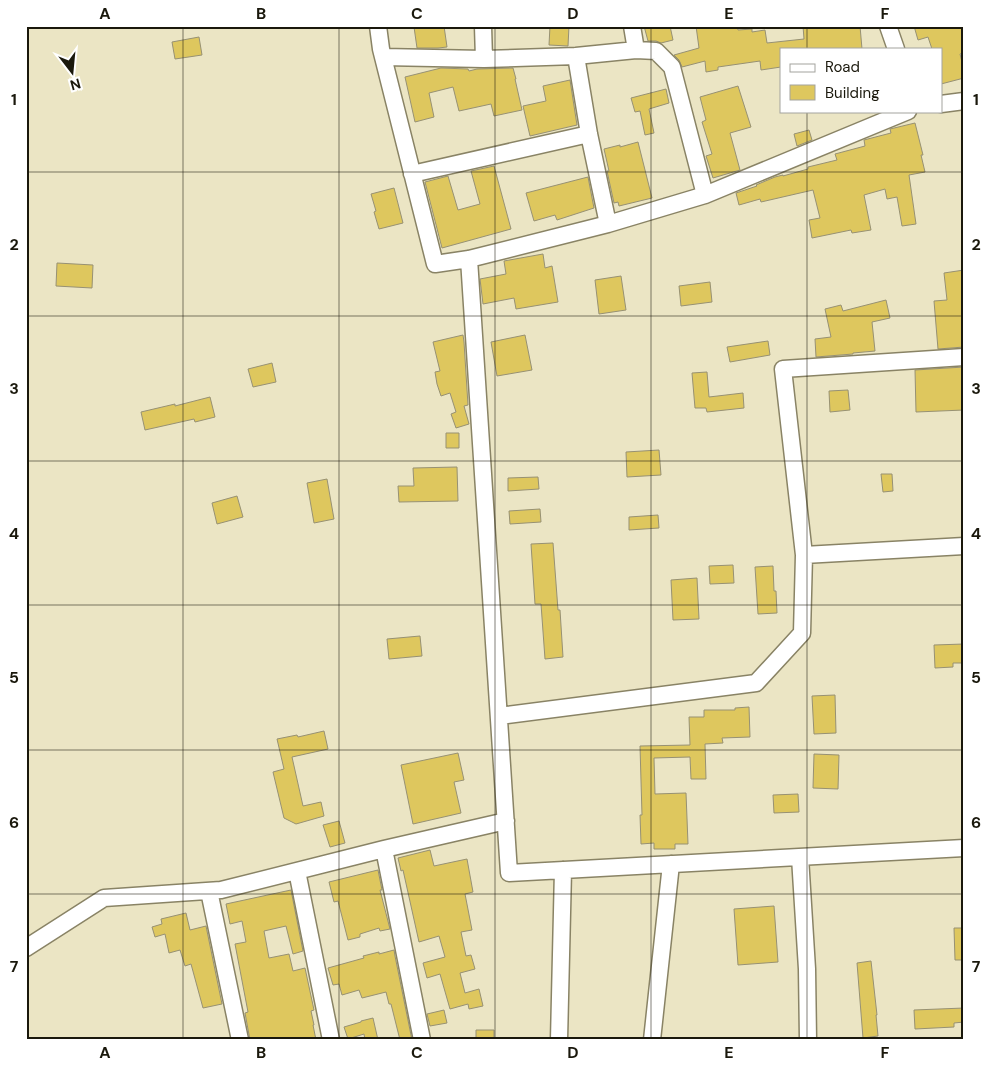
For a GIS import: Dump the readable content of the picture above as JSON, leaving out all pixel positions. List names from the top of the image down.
{
  "legend": ["Road", "Building"],
  "north": "bottom",
  "grid": {
    "columns": [
      "A",
      "B",
      "C",
      "D",
      "E",
      "F"
    ],
    "rows": [
      "1",
      "2",
      "3",
      "4",
      "5",
      "6",
      "7"
    ]
  }
}
